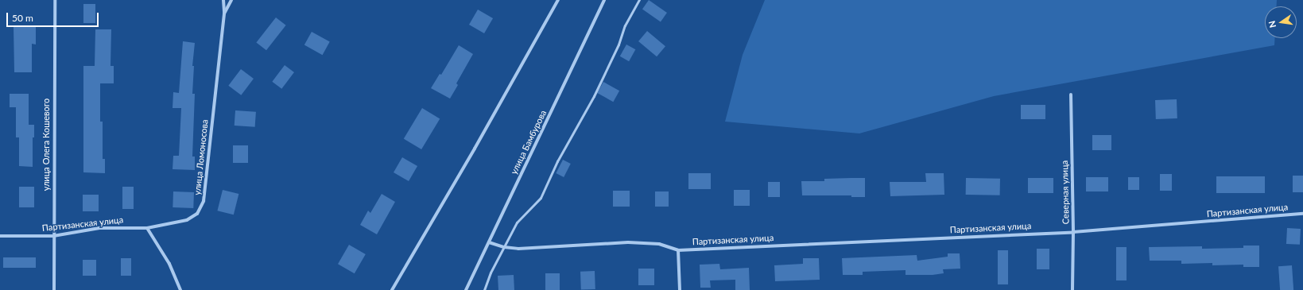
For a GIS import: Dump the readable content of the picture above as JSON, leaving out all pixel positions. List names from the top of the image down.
{
  "streets": {
    "street": [
      "улица Бамбурова",
      "улица Олега Кошевого",
      "улица Ломоносова",
      "Северная улица",
      "Партизанская улица"
    ]
  },
  "crossings": [
    ["улица Олега Кошевого", "Партизанская улица"],
    ["улица Ломоносова", "Партизанская улица"],
    ["Северная улица", "Партизанская улица"]
  ],
  "scale_bar": "50 m",
  "north": "left"
}
